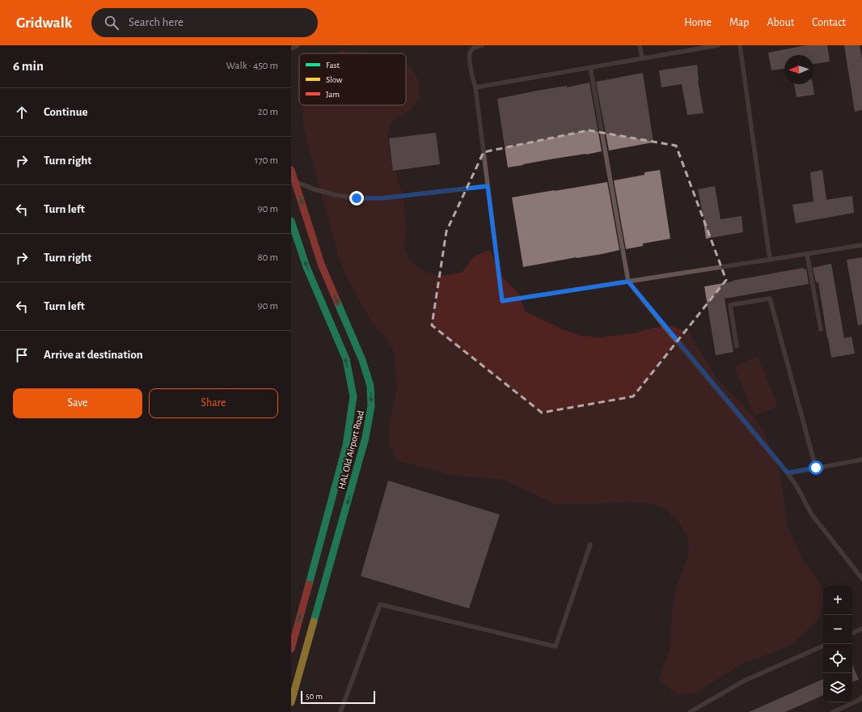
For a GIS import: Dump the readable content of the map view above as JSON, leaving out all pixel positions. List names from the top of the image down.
{
  "streets": {
    "main road": ["HAL Old Airport Road"]
  },
  "legend": ["Fast", "Slow", "Jam"],
  "scale_bar": "50 m",
  "north": "left",
  "page": {
    "header": "Gridwalk",
    "search": "Search here",
    "nav": [
      "Home",
      "Map",
      "About",
      "Contact"
    ],
    "heading": ["6 min", "Walk · 450 m"],
    "list": [
      ["Continue", "20 m"],
      ["Turn right", "170 m"],
      ["Turn left", "90 m"],
      ["Turn right", "80 m"],
      ["Turn left", "90 m"],
      "Arrive at destination"
    ],
    "buttons": ["Save", "Share"],
    "map_buttons": ["+", "−"],
    "scale": "50 m"
  }
}
